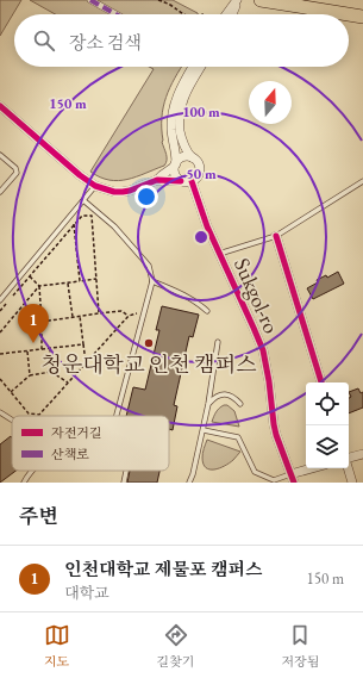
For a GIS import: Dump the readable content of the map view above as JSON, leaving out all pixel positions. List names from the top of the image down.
{
  "streets": {
    "street": ["Sukgol-ro"]
  },
  "places": ["청운대학교 인천 캠퍼스"],
  "legend": ["자전거길", "산책로"],
  "north": "top",
  "page": {
    "search": "장소 검색",
    "pins": "1",
    "heading": "주변",
    "list": [
      {
        "mark": "1",
        "name": "인천대학교 제물포 캠퍼스",
        "note": "대학교",
        "value": "150 m"
      }
    ],
    "nav": ["지도", "길찾기", "저장됨"]
  },
  "rings": ["150 m", "100 m", "50 m"]
}
